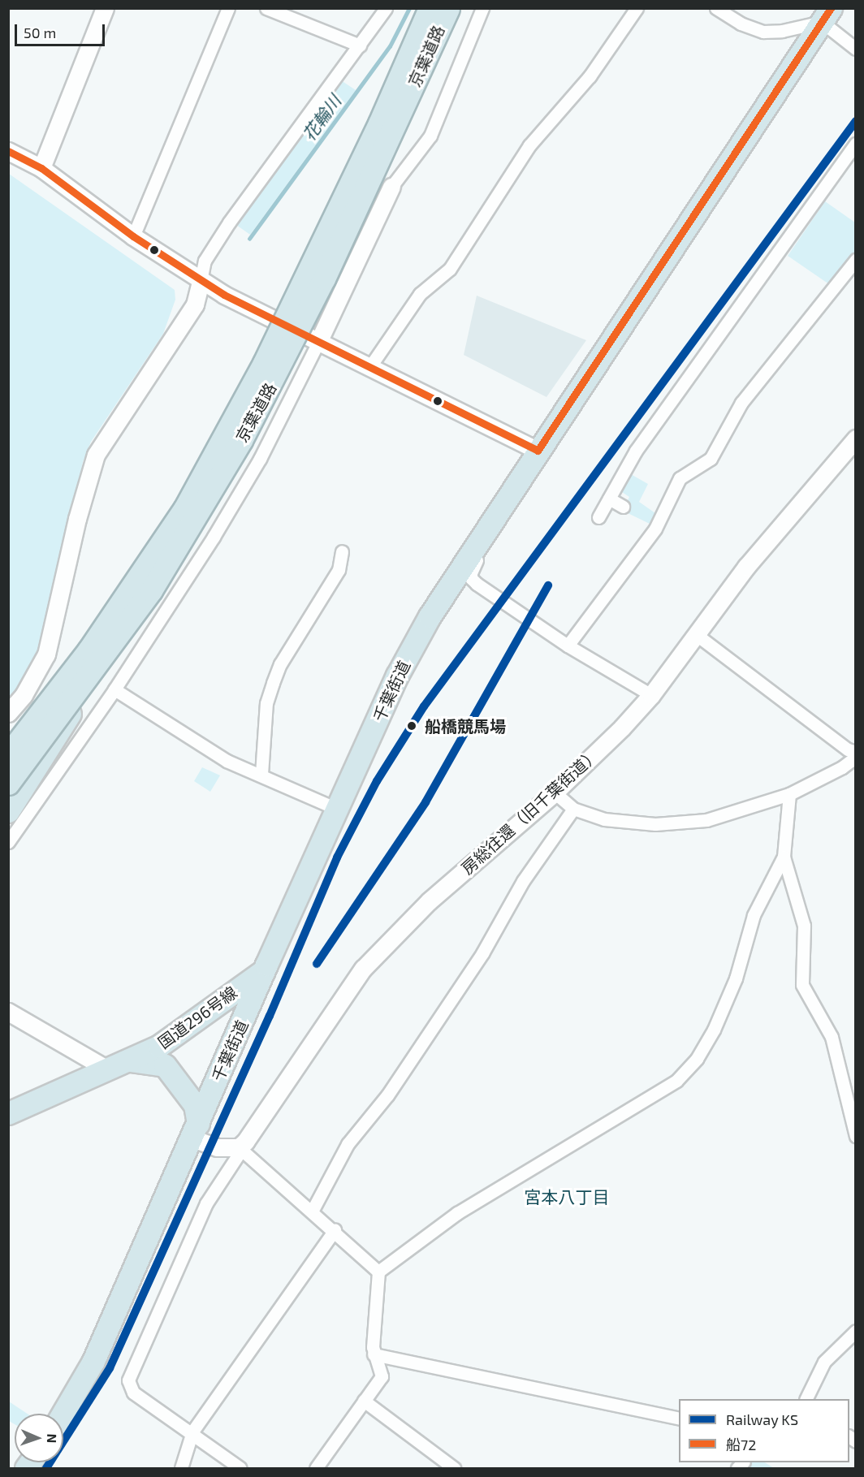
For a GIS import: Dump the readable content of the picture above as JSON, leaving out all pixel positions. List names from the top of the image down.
{
  "streets": {
    "highway": ["京葉道路", "千葉街道", "国道296号線"],
    "street": ["房総往還（旧千葉街道）"]
  },
  "crossings": [
    ["千葉街道", "国道296号線"]
  ],
  "districts": ["宮本八丁目"],
  "water": ["花輪川"],
  "places": ["船橋競馬場"],
  "lines": ["transit line 船72", "rail line KS"],
  "legend": ["Railway KS", "船72"],
  "scale_bar": "50 m",
  "north": "right"
}
